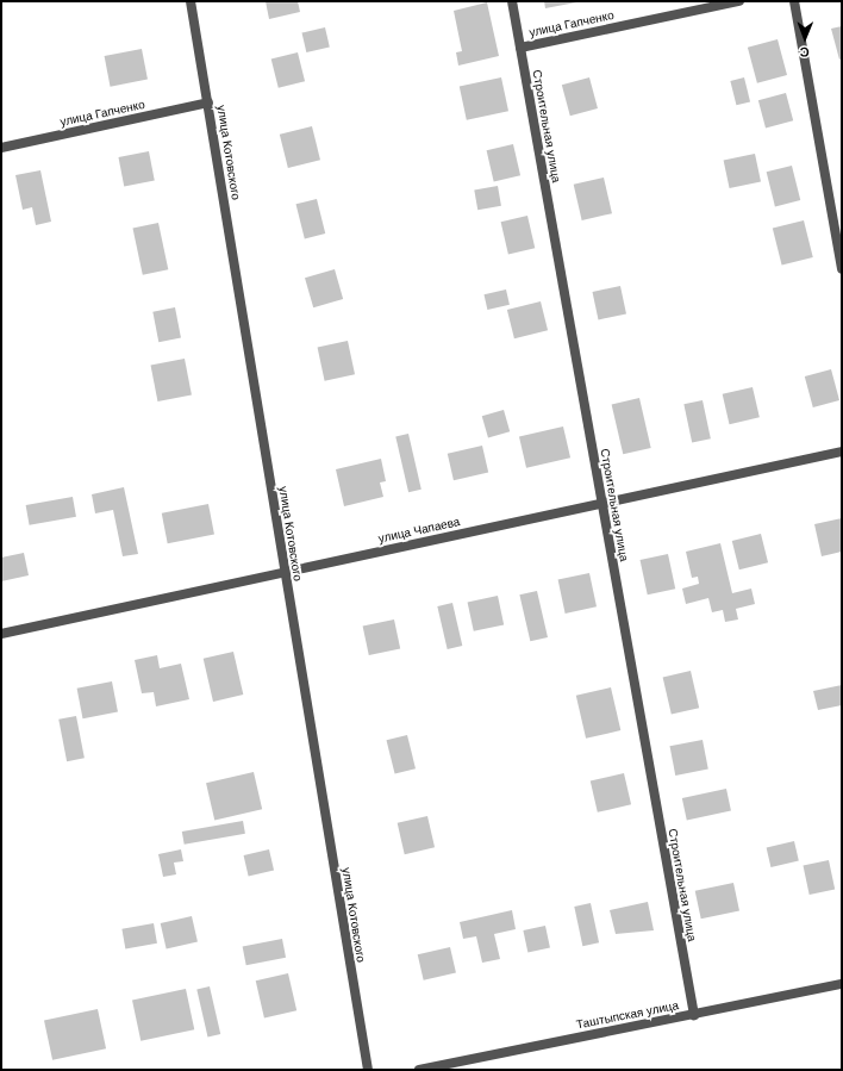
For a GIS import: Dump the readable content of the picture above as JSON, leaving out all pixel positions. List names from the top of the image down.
{
  "streets": {
    "street": [
      "улица Гапченко",
      "Строительная улица",
      "улица Котовского",
      "улица Чапаева",
      "Таштыпская улица"
    ]
  },
  "crossings": [
    ["улица Гапченко", "Строительная улица"],
    ["улица Гапченко", "улица Котовского"],
    ["Строительная улица", "улица Чапаева"],
    ["Строительная улица", "Таштыпская улица"],
    ["улица Котовского", "улица Чапаева"]
  ],
  "north": "bottom"
}
